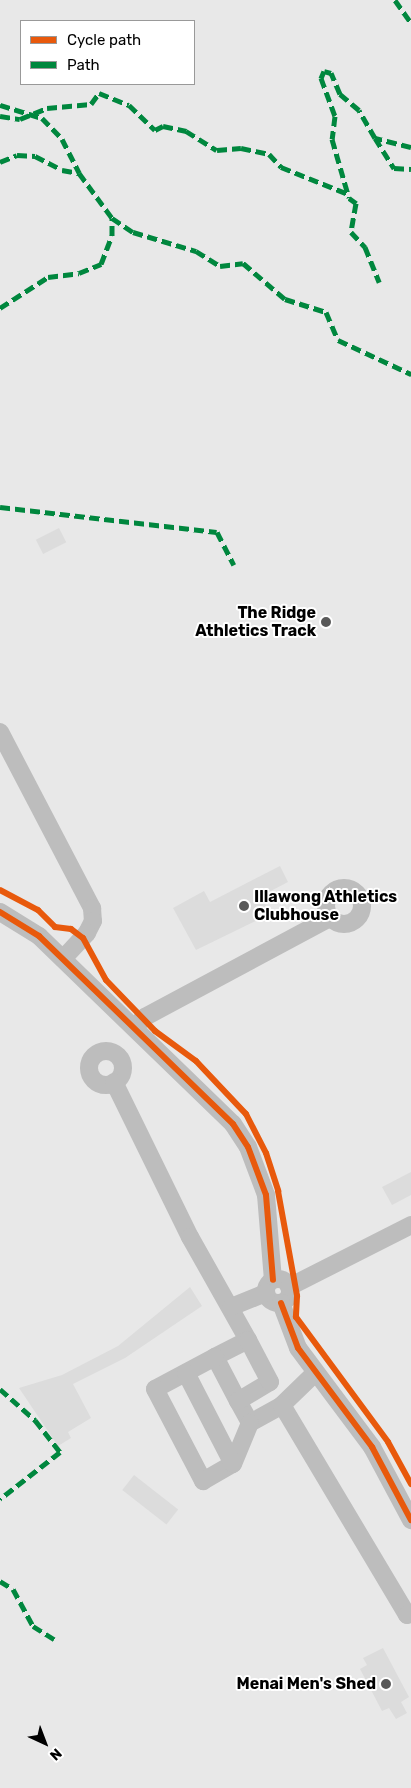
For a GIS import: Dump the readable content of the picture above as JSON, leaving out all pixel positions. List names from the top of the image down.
{
  "places": ["The Ridge Athletics Track", "Illawong Athletics Clubhouse", "Menai Men's Shed"],
  "legend": ["Cycle path", "Path"],
  "north": "bottom right"
}
